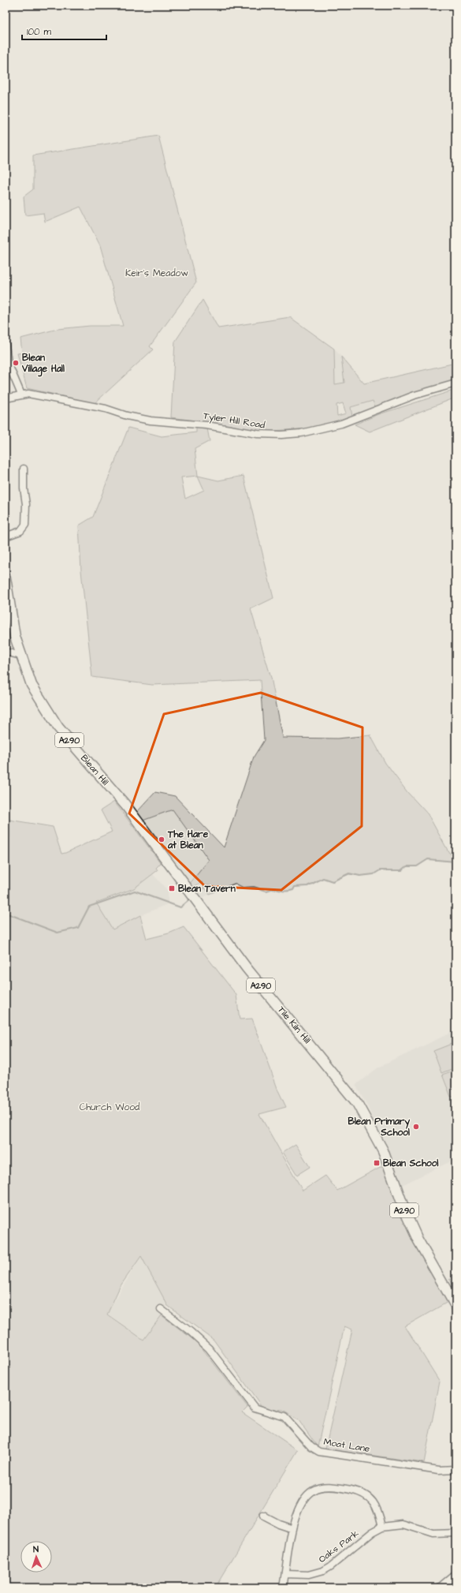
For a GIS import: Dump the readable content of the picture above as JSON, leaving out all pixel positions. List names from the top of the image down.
{
  "streets": {
    "main road": ["A290", "Blean Hill", "Tile Kiln Hill"],
    "street": ["Tyler Hill Road", "Moat Lane", "Oaks Park"]
  },
  "crossings": [
    ["Blean Hill", "Tile Kiln Hill"]
  ],
  "parks": ["Keir's Meadow", "Church Wood"],
  "places": {
    "other": ["Blean Village Hall", "The Hare at Blean", "Blean Primary School"],
    "transit": ["Blean Tavern", "Blean School"]
  },
  "scale_bar": "100 m",
  "north": "top"
}
